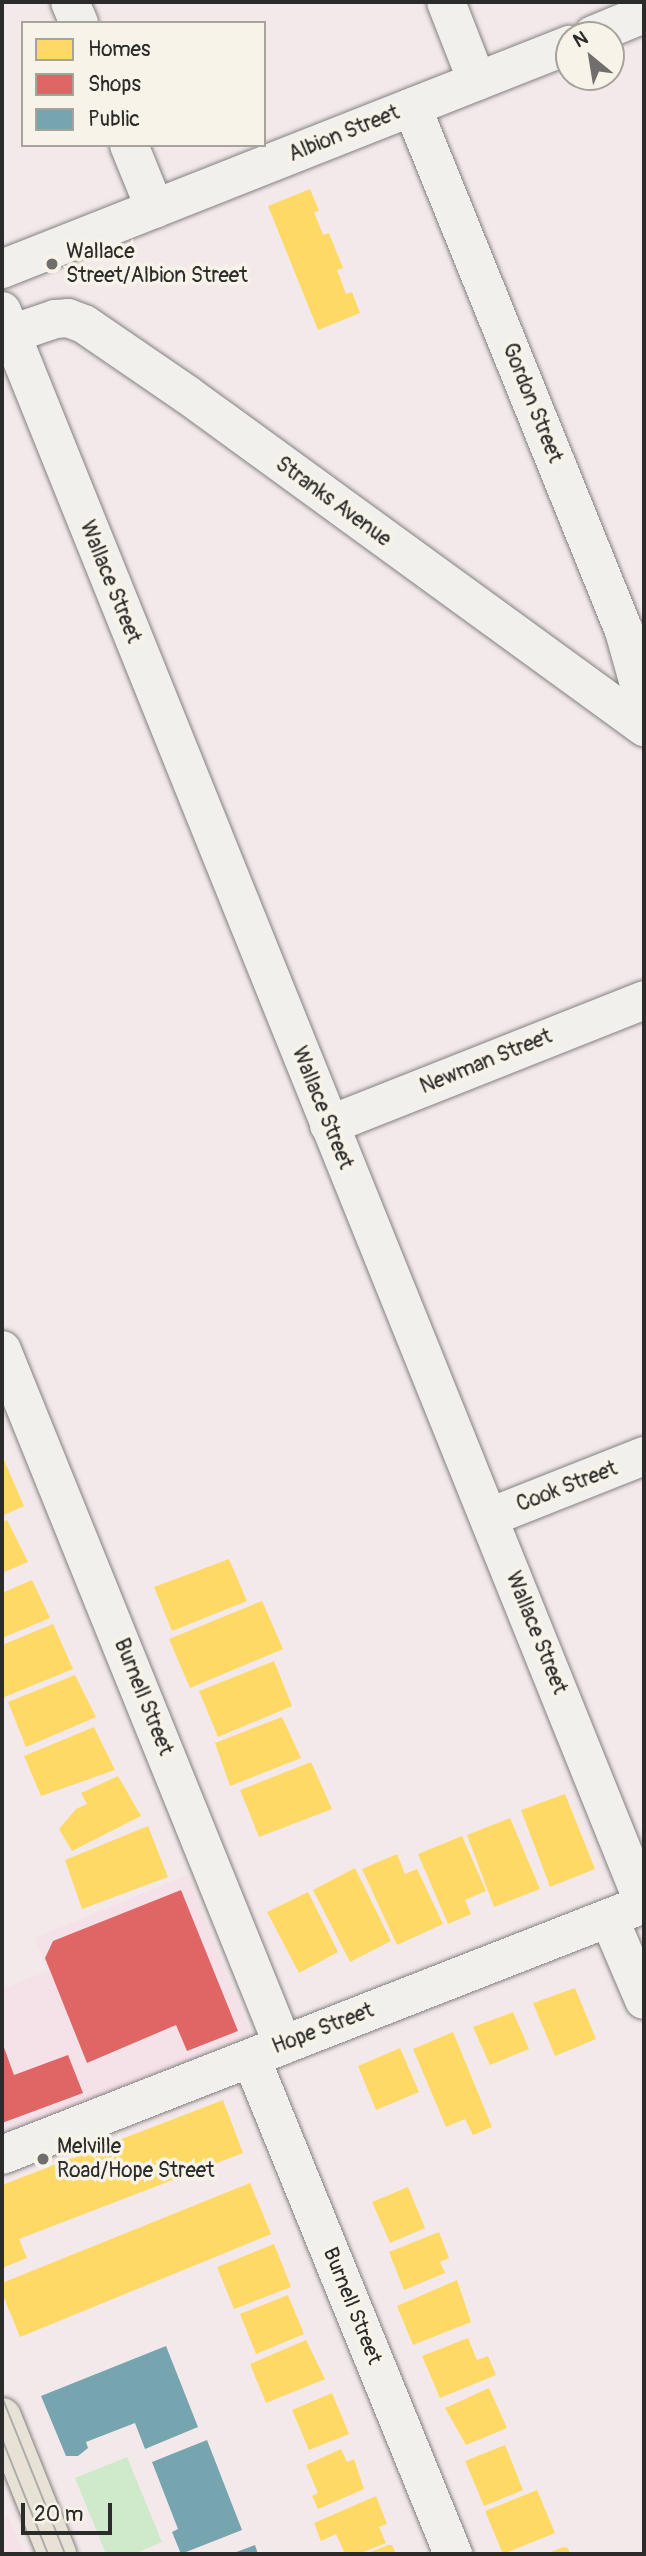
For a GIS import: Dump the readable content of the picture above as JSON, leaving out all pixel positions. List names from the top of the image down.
{
  "streets": {
    "street": [
      "Albion Street",
      "Gordon Street",
      "Stranks Avenue",
      "Wallace Street",
      "Newman Street",
      "Cook Street",
      "Burnell Street",
      "Hope Street"
    ]
  },
  "crossings": [
    ["Albion Street", "Gordon Street"],
    ["Stranks Avenue", "Wallace Street"],
    ["Wallace Street", "Newman Street"],
    ["Wallace Street", "Cook Street"],
    ["Wallace Street", "Hope Street"],
    ["Burnell Street", "Hope Street"]
  ],
  "places": ["Wallace Street/Albion Street", "Melville Road/Hope Street"],
  "legend": ["Homes", "Shops", "Public"],
  "scale_bar": "20 m",
  "north": "top left"
}
